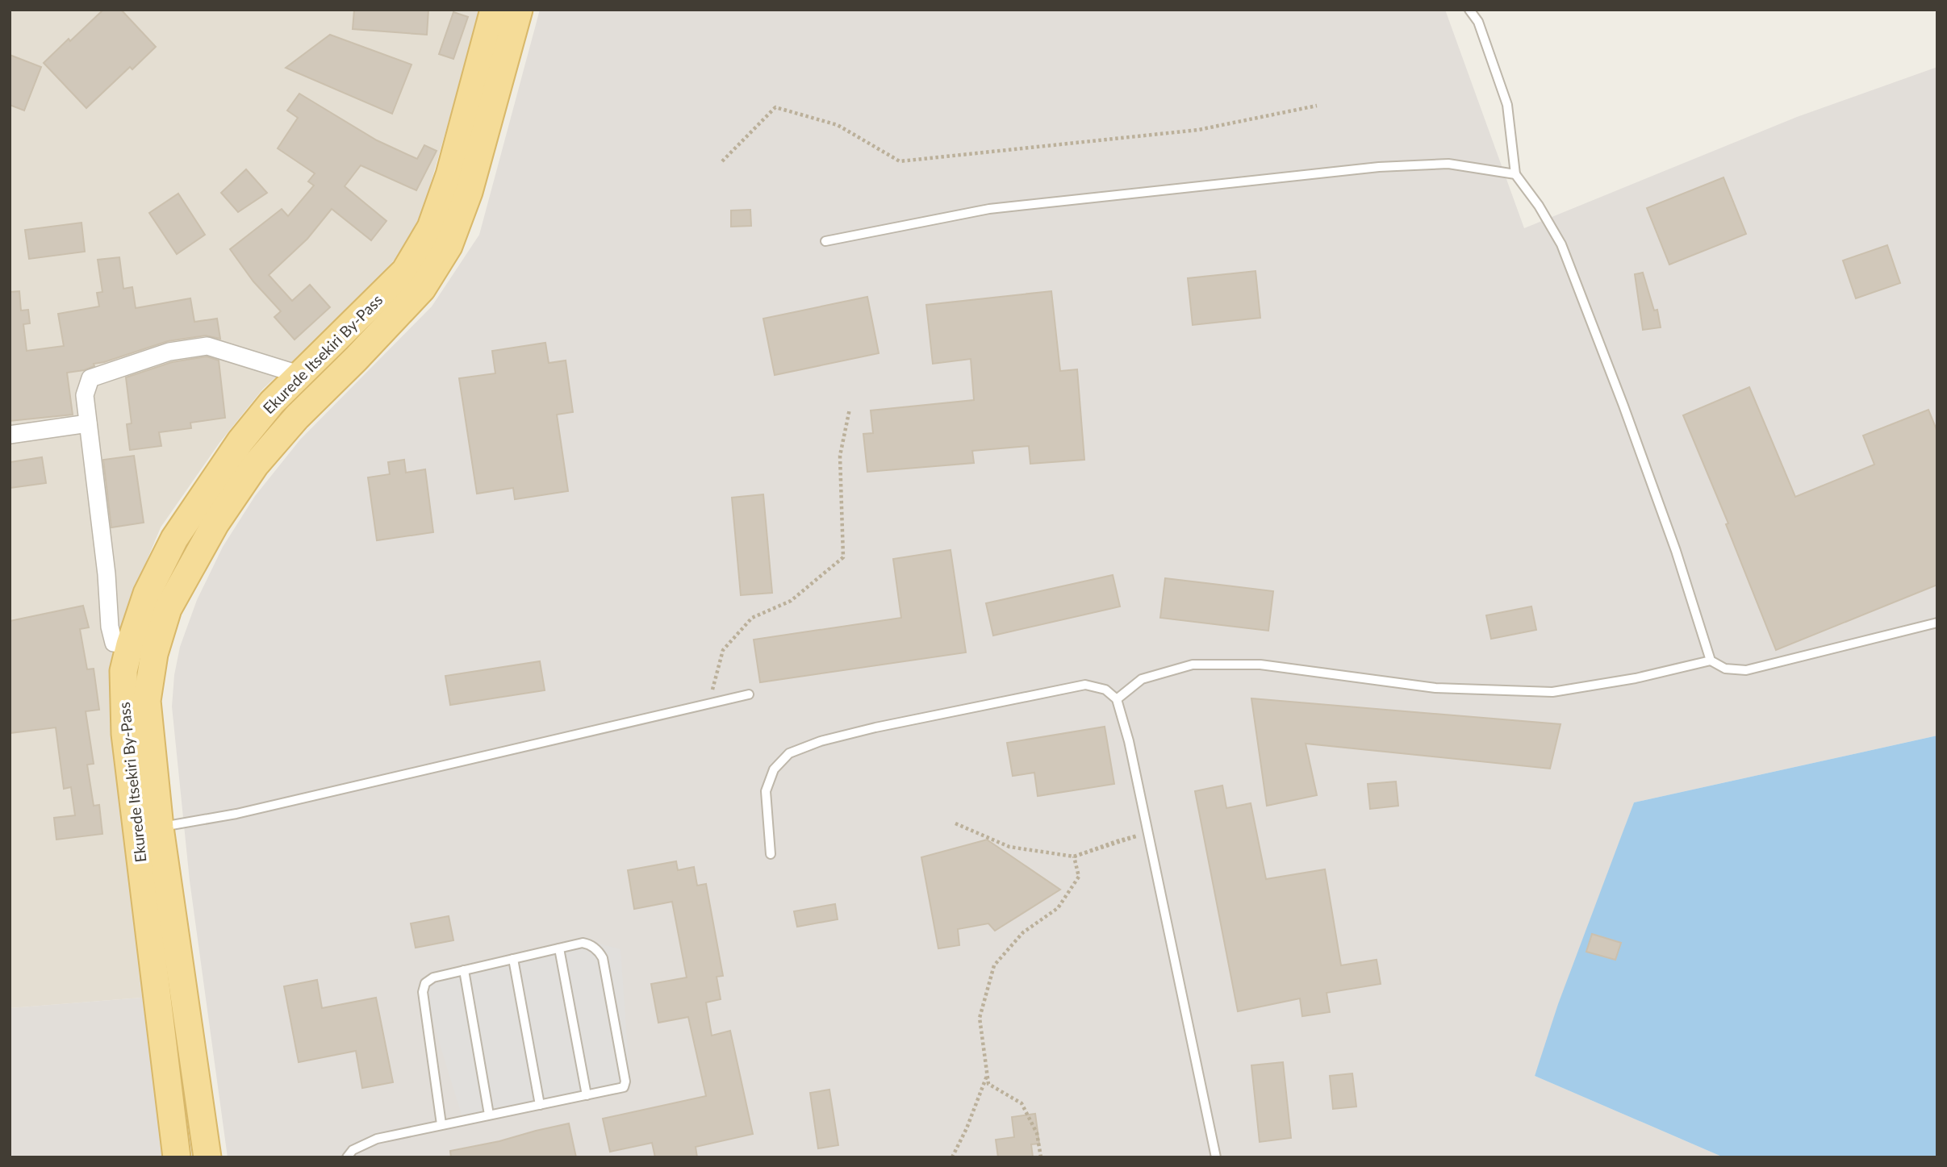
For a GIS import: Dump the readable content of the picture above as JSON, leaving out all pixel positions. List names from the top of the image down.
{
  "streets": {
    "main road": ["Ekurede Itsekiri By-Pass"]
  }
}
